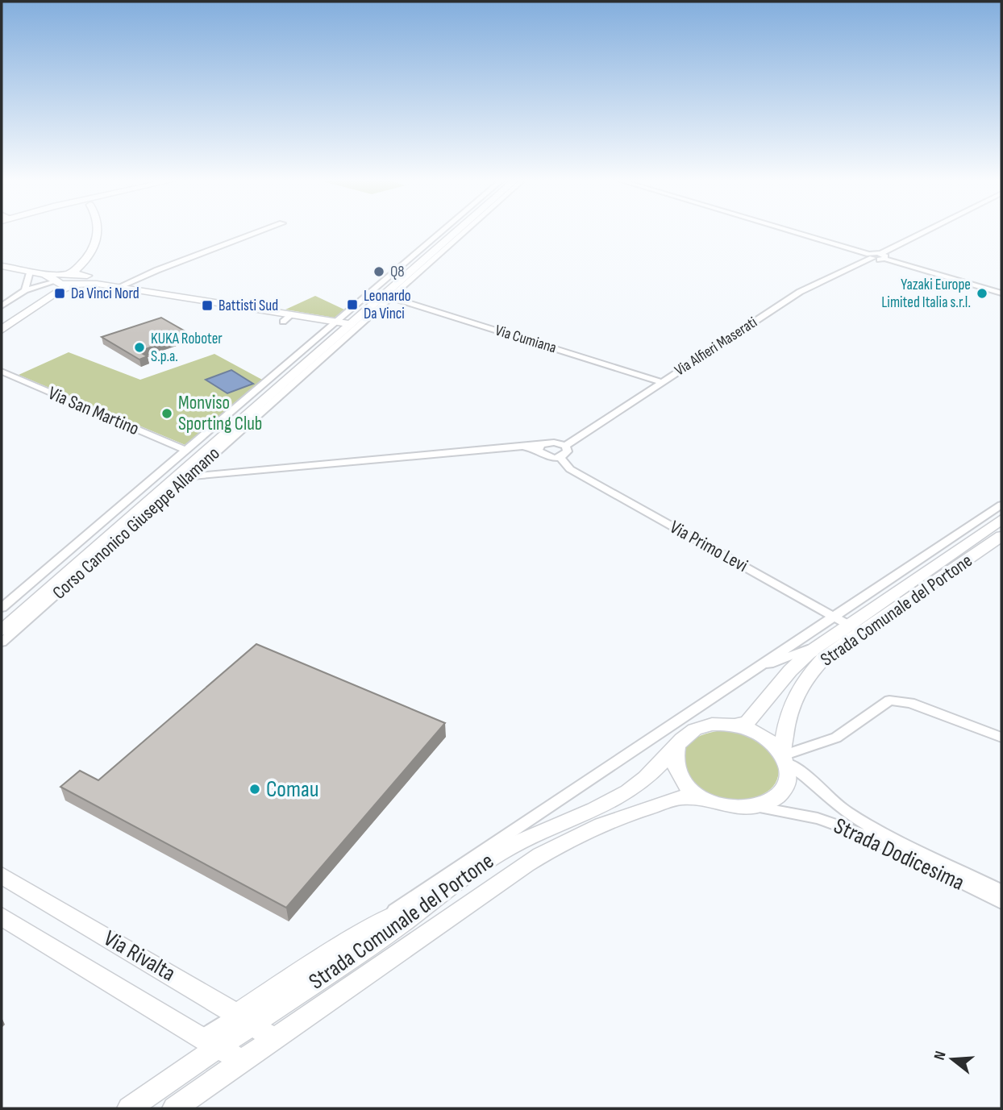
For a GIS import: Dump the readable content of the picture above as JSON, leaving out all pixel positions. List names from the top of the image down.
{
  "streets": {
    "street": [
      "Via Cumiana",
      "Via Alfieri Maserati",
      "Via San Martino",
      "Corso Canonico Giuseppe Allamano",
      "Via Primo Levi",
      "Strada Comunale del Portone",
      "Strada Dodicesima",
      "Via Rivalta"
    ]
  },
  "crossings": [
    ["Via Cumiana", "Via Alfieri Maserati"],
    ["Via Cumiana", "Corso Canonico Giuseppe Allamano"],
    ["Via San Martino", "Corso Canonico Giuseppe Allamano"],
    ["Via Primo Levi", "Strada Comunale del Portone"],
    ["Strada Comunale del Portone", "Strada Dodicesima"],
    ["Strada Comunale del Portone", "Via Rivalta"]
  ],
  "places": {
    "other": [
      "Q8",
      "Yazaki Europe Limited Italia s.r.l.",
      "KUKA Roboter S.p.a.",
      "Monviso Sporting Club",
      "Comau"
    ],
    "transit": ["Da Vinci Nord", "Leonardo Da Vinci", "Battisti Sud"]
  },
  "north": "left"
}
